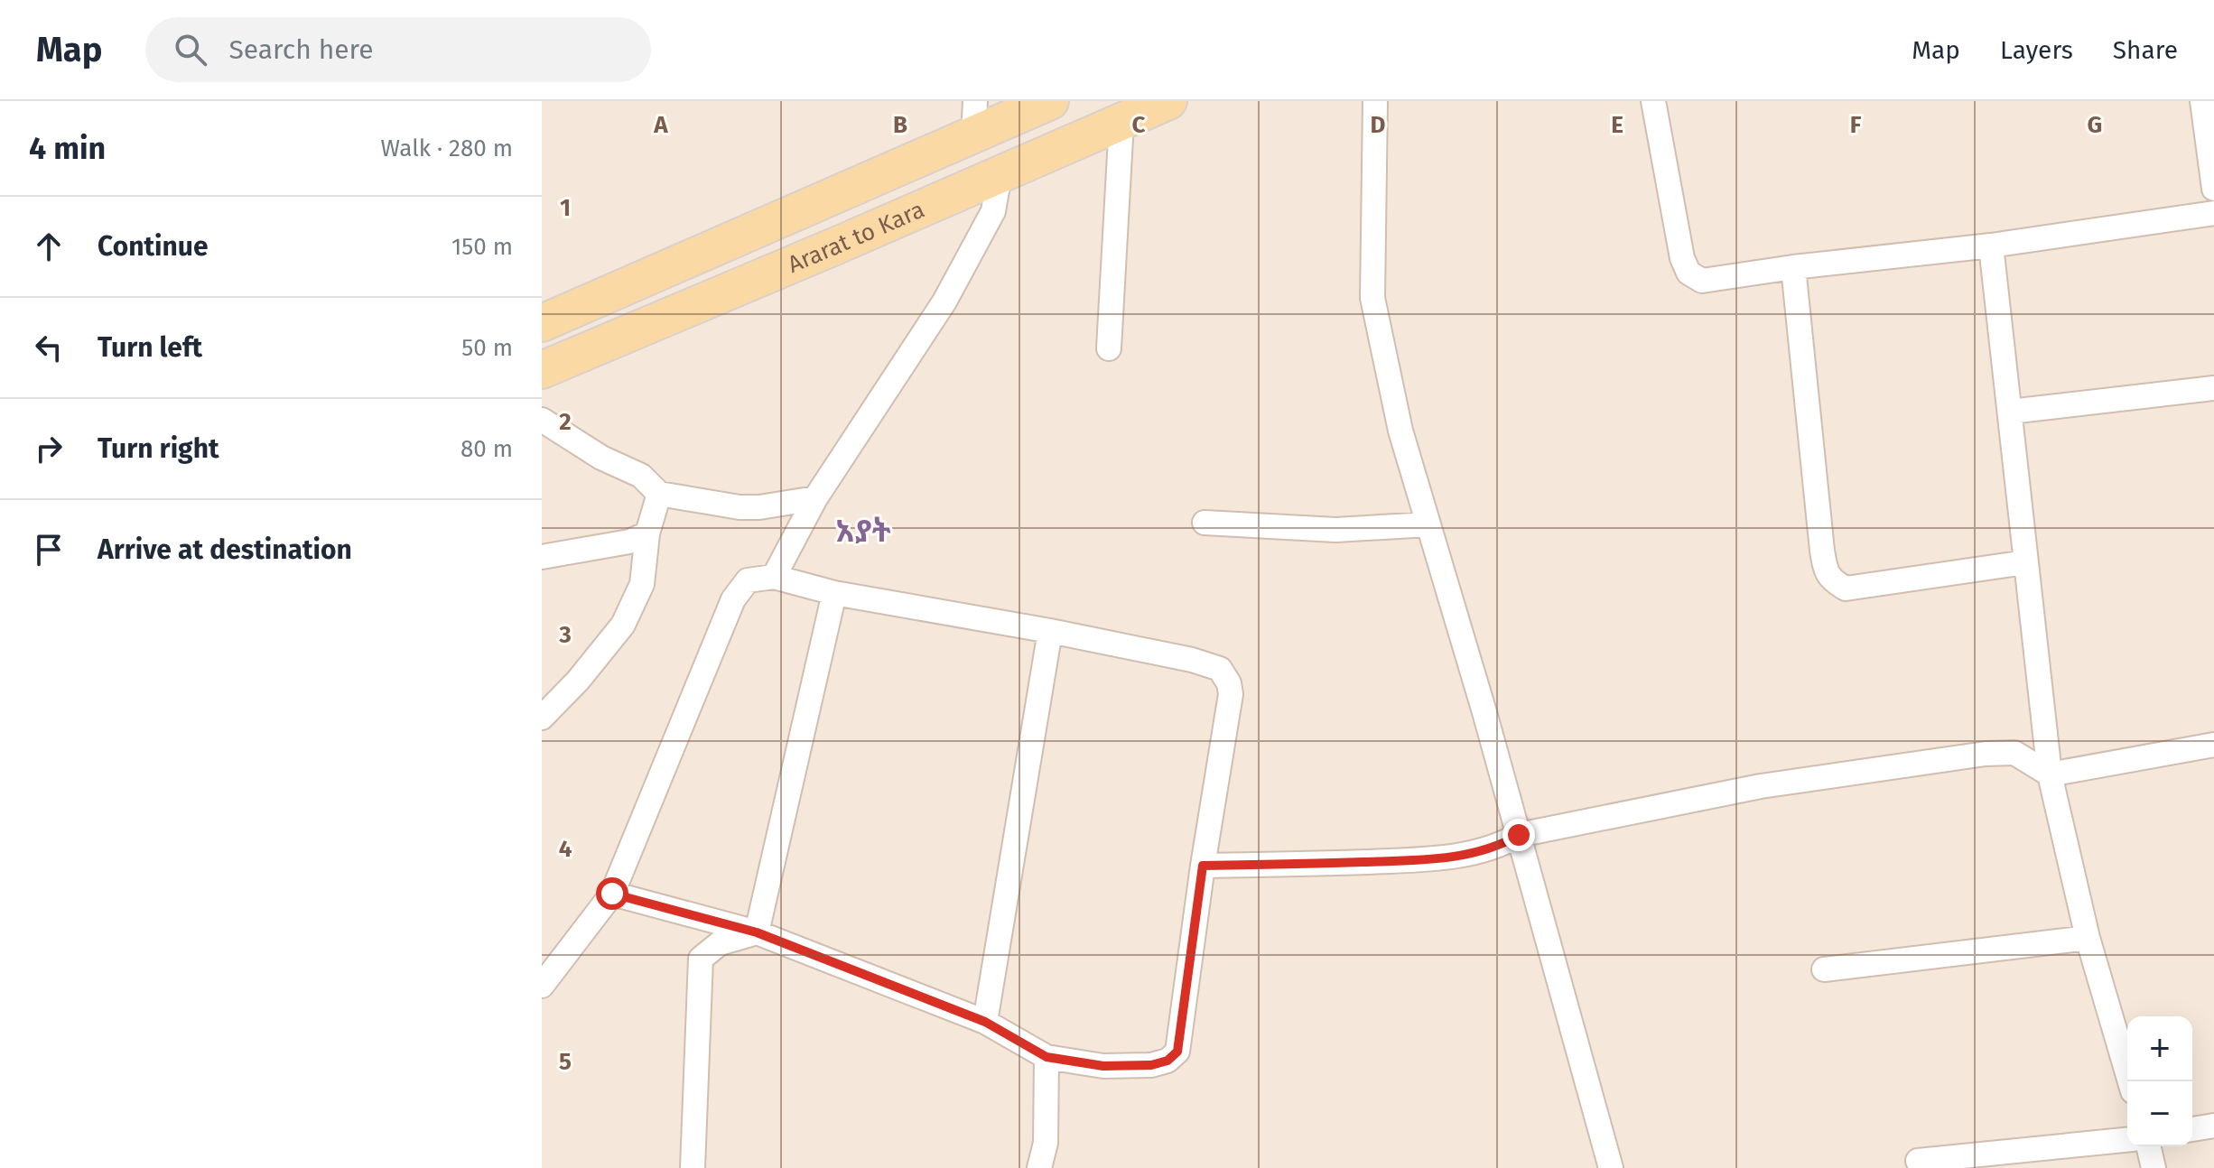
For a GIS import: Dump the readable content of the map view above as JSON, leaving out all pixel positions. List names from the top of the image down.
{
  "streets": {
    "main road": ["Ararat to Kara"]
  },
  "districts": ["አያት"],
  "page": {
    "header": "Map",
    "search": "Search here",
    "nav": ["Map", "Layers", "Share"],
    "heading": ["4 min", "Walk · 280 m"],
    "list": [
      ["Continue", "150 m"],
      ["Turn left", "50 m"],
      ["Turn right", "80 m"],
      "Arrive at destination"
    ],
    "map_buttons": ["+", "−"]
  },
  "grid": {
    "columns": [
      "A",
      "B",
      "C",
      "D",
      "E",
      "F",
      "G"
    ],
    "rows": [
      "1",
      "2",
      "3",
      "4",
      "5"
    ]
  }
}
